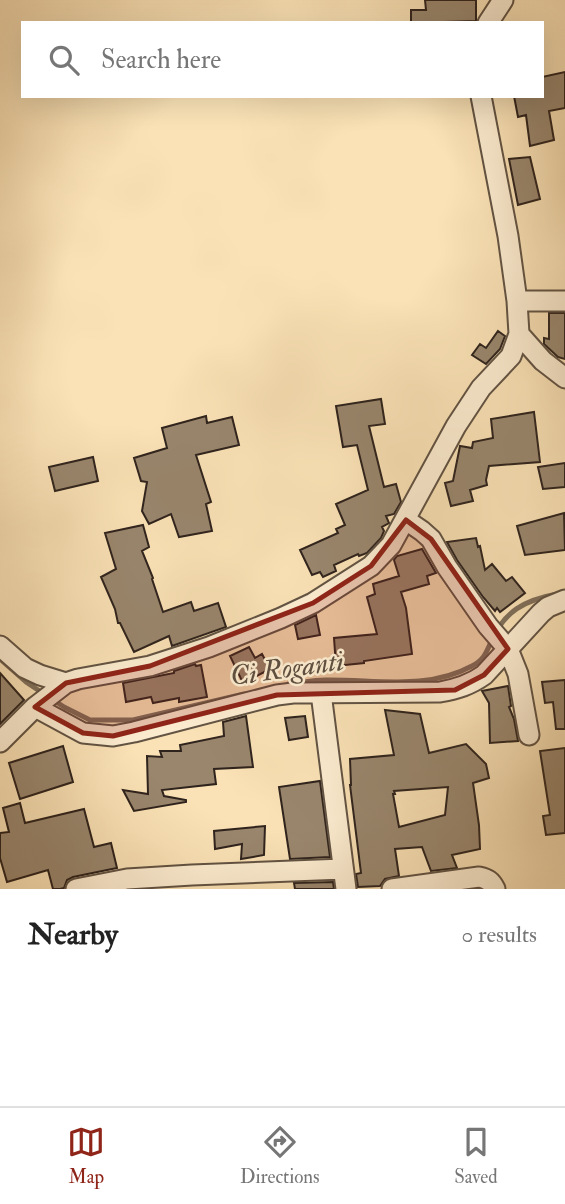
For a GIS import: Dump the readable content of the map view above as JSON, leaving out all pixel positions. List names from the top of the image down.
{
  "water": ["Ci Roganti"],
  "page": {
    "search": "Search here",
    "heading": ["Nearby", "0 results"],
    "nav": ["Map", "Directions", "Saved"]
  }
}
